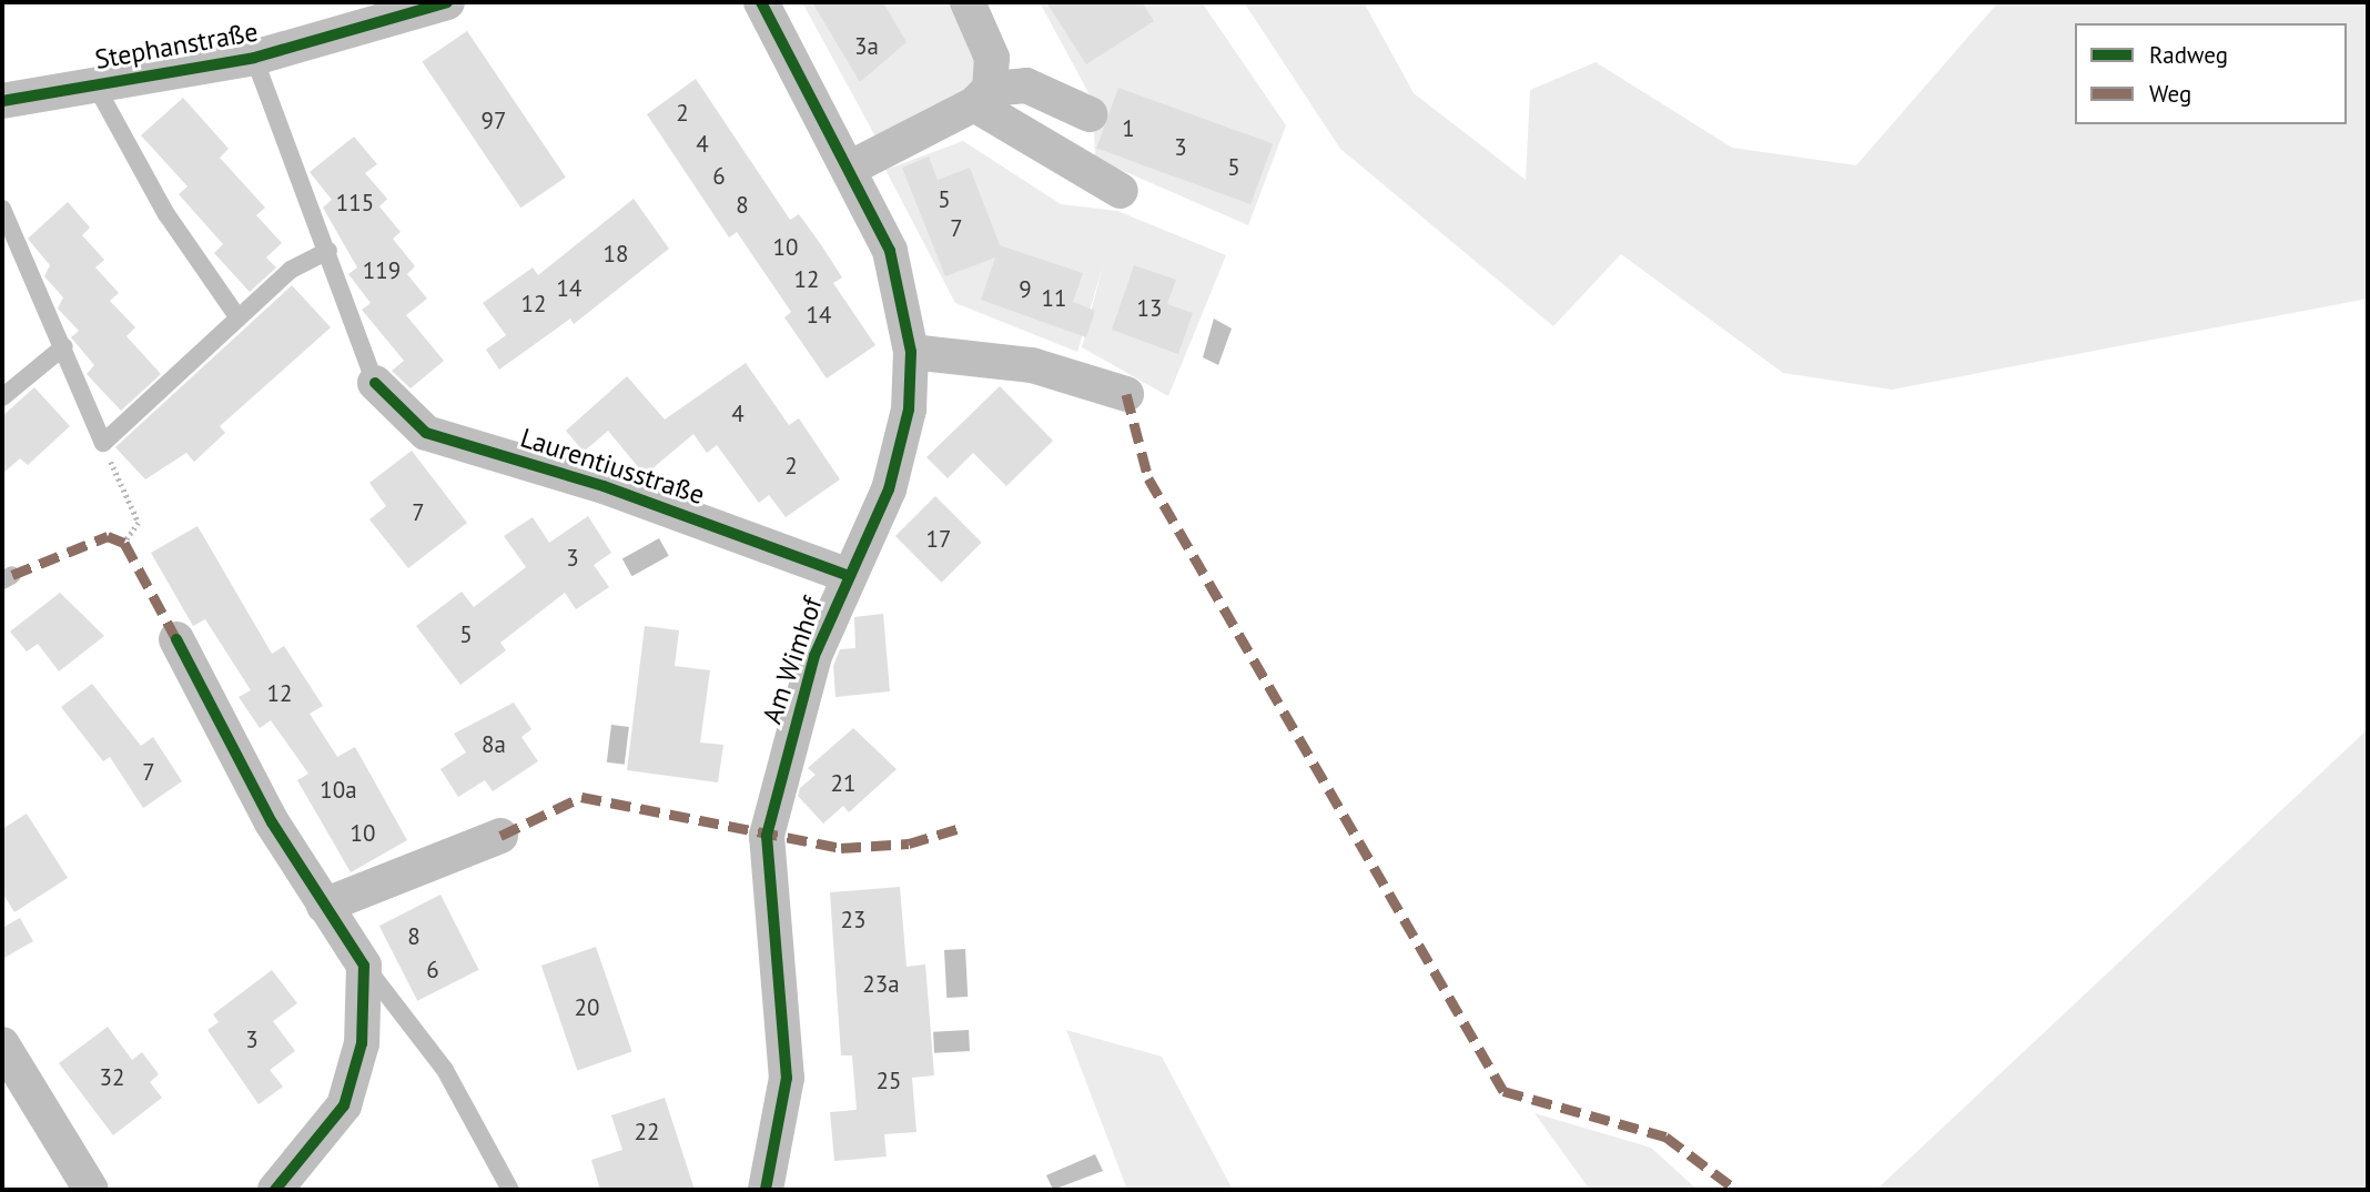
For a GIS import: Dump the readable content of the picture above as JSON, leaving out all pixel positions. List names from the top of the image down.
{
  "streets": {
    "street": ["Stephanstraße", "Laurentiusstraße", "Am Wimhof"]
  },
  "crossings": [
    ["Stephanstraße", "Laurentiusstraße"],
    ["Laurentiusstraße", "Am Wimhof"]
  ],
  "house_numbers": [
    "3a",
    "2",
    "97",
    "1",
    "4",
    "3",
    "5",
    "6",
    "5",
    "115",
    "8",
    "7",
    "10",
    "18",
    "119",
    "12",
    "14",
    "9",
    "11",
    "12",
    "13",
    "14",
    "4",
    "2",
    "7",
    "17",
    "3",
    "5",
    "12",
    "8a",
    "7",
    "21",
    "10a",
    "10",
    "23",
    "8",
    "6",
    "23a",
    "20",
    "3",
    "32",
    "25",
    "22"
  ],
  "legend": ["Radweg", "Weg"]
}
